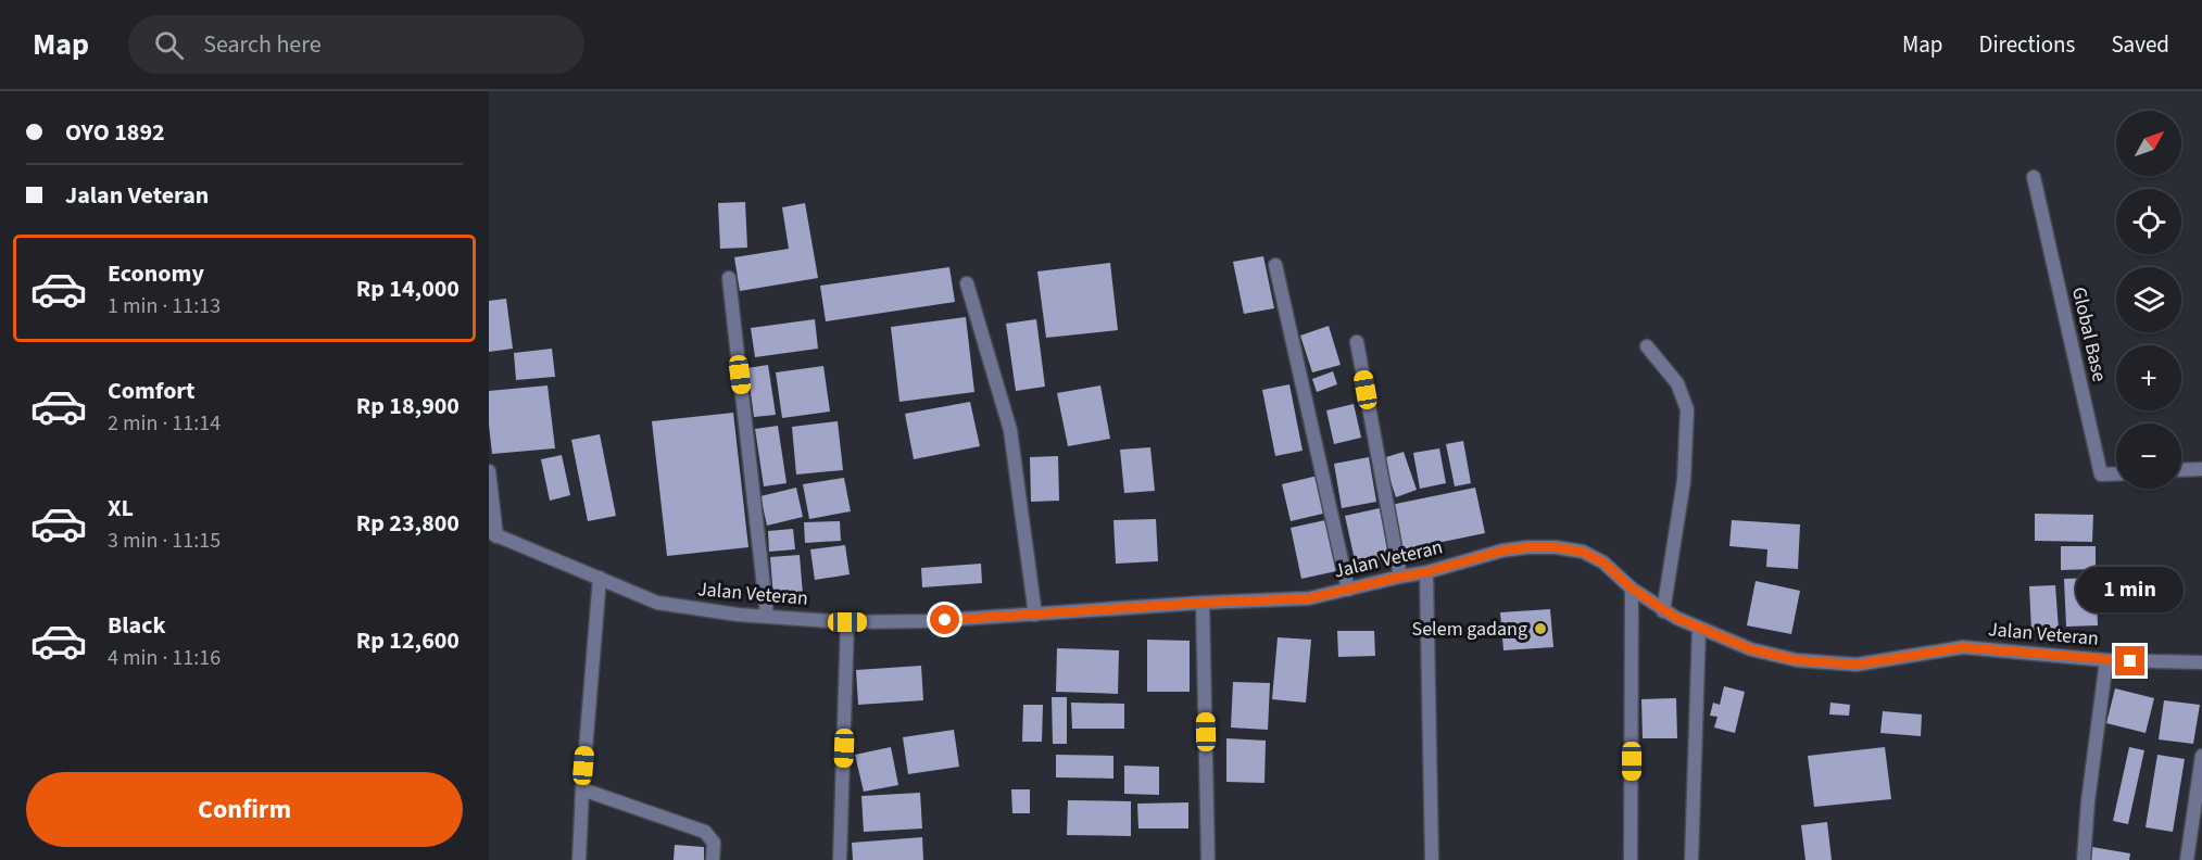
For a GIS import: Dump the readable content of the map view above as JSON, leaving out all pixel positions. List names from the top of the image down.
{
  "streets": {
    "street": ["Global Base", "Jalan Veteran"]
  },
  "places": ["Selem gadang"],
  "north": "top right",
  "page": {
    "header": "Map",
    "search": "Search here",
    "nav": ["Map", "Directions", "Saved"],
    "banner": ["OYO 1892", "Jalan Veteran"],
    "map_buttons": ["+", "−"],
    "list": [
      {
        "name": "Economy",
        "note": "1 min · 11:13",
        "value": "Rp 14,000"
      },
      {
        "name": "Comfort",
        "note": "2 min · 11:14",
        "value": "Rp 18,900"
      },
      {
        "name": "XL",
        "note": "3 min · 11:15",
        "value": "Rp 23,800"
      },
      {
        "name": "Black",
        "note": "4 min · 11:16",
        "value": "Rp 12,600"
      }
    ],
    "bubble": "1 min",
    "buttons": "Confirm"
  }
}
